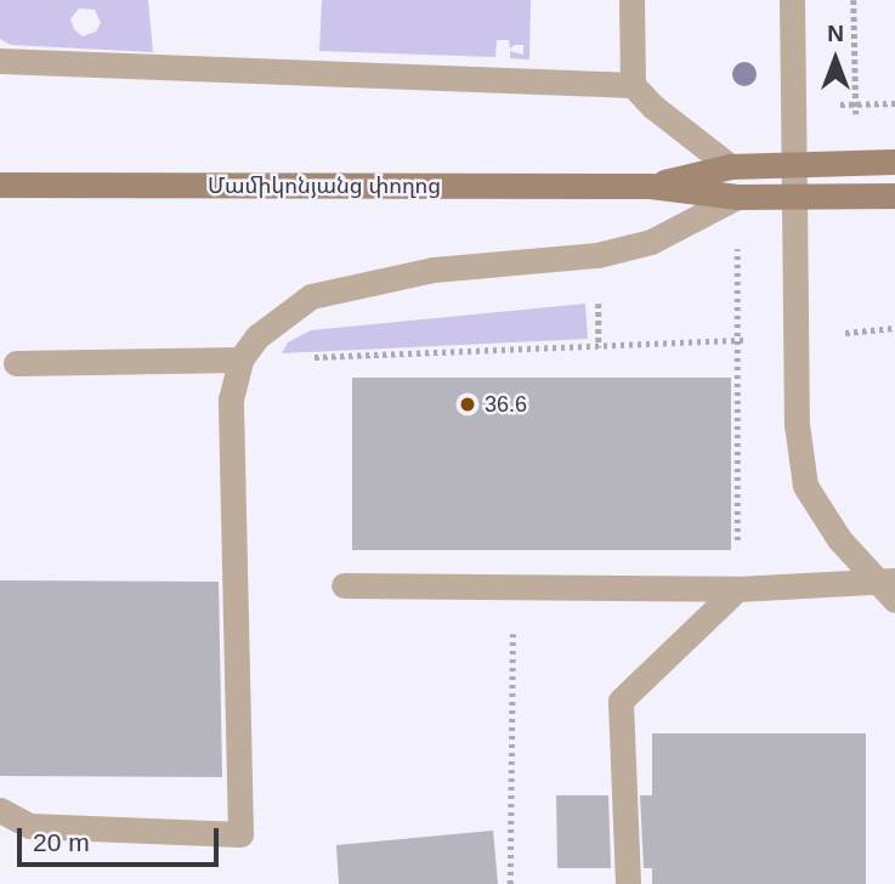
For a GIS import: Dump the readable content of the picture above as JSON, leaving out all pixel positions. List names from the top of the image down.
{
  "streets": {
    "street": ["Մամիկոնյանց փողոց"]
  },
  "places": ["36.6"],
  "scale_bar": "20 m",
  "north": "top"
}
